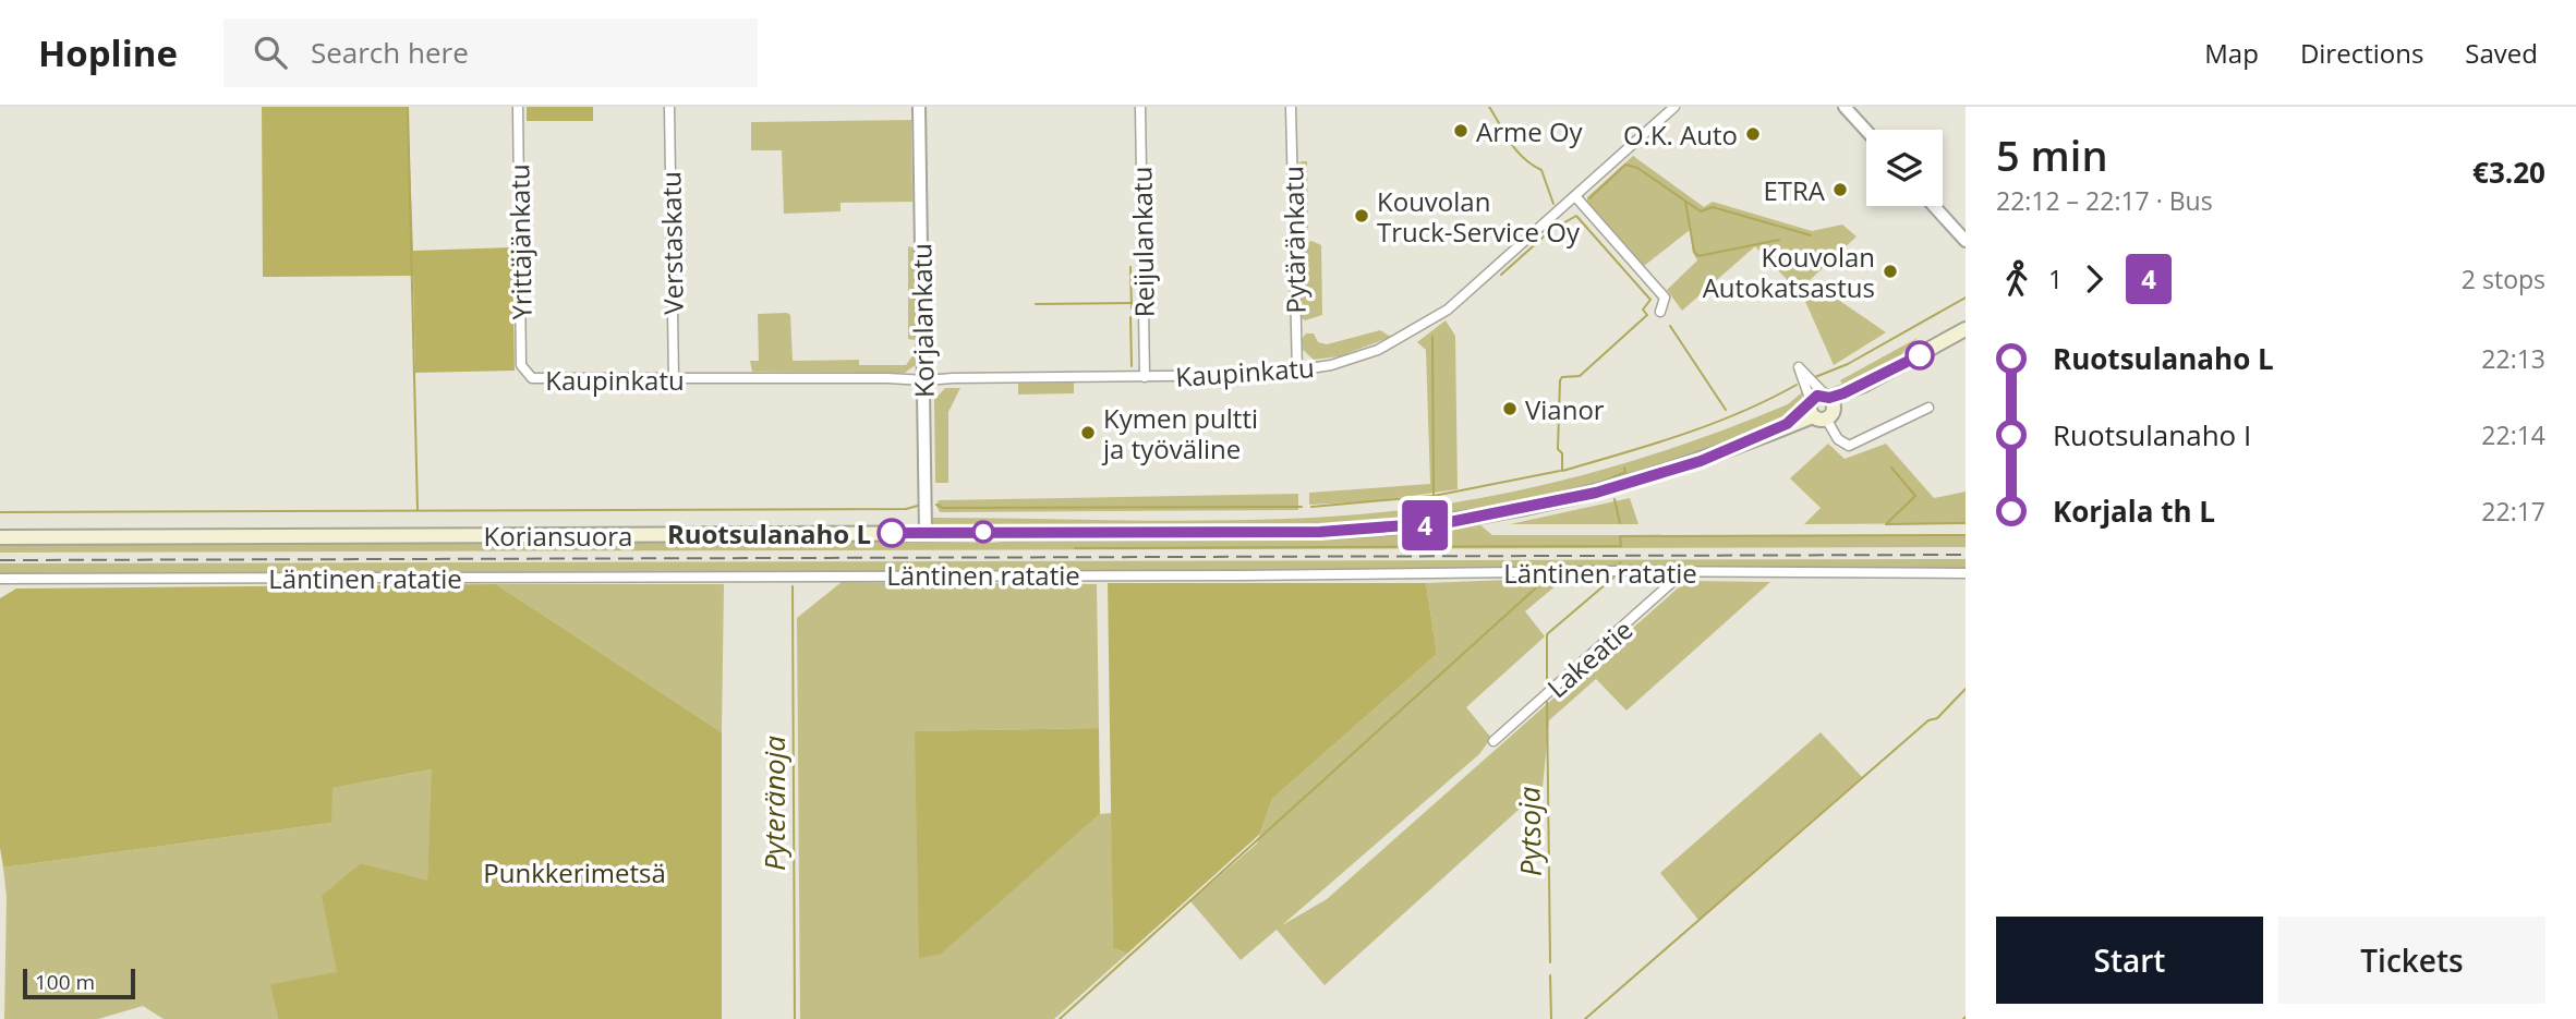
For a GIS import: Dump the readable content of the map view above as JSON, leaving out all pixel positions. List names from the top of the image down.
{
  "streets": {
    "main road": ["Koriansuora"],
    "street": [
      "Pytäränkatu",
      "Yrittäjänkatu",
      "Reijulankatu",
      "Verstaskatu",
      "Korjalankatu",
      "Kaupinkatu",
      "Läntinen ratatie",
      "Lakeatie"
    ]
  },
  "crossings": [
    ["Pytäränkatu", "Kaupinkatu"],
    ["Yrittäjänkatu", "Kaupinkatu"],
    ["Reijulankatu", "Kaupinkatu"],
    ["Verstaskatu", "Kaupinkatu"],
    ["Korjalankatu", "Kaupinkatu"],
    ["Korjalankatu", "Koriansuora"],
    ["Läntinen ratatie", "Lakeatie"]
  ],
  "water": ["Pyteränoja", "Pytsoja"],
  "parks": ["Punkkerimetsä"],
  "places": [
    "Arme Oy",
    "O.K. Auto",
    "ETRA",
    "Kouvolan Truck-Service Oy",
    "Kouvolan Autokatsastus",
    "Vianor",
    "Kymen pultti ja työväline",
    "Ruotsulanaho L"
  ],
  "lines": ["bus line 4"],
  "scale_bar": "100 m",
  "page": {
    "header": "Hopline",
    "search": "Search here",
    "nav": ["Map", "Directions", "Saved"],
    "on_map": "4",
    "heading": ["5 min", "22:12 – 22:17 · Bus", "€3.20"],
    "legs": ["1", "4", "2 stops"],
    "list": [
      {
        "name": "Ruotsulanaho L",
        "value": "22:13"
      },
      {
        "name": "Ruotsulanaho I",
        "value": "22:14"
      },
      {
        "name": "Korjala th L",
        "value": "22:17"
      }
    ],
    "buttons": ["Start", "Tickets"],
    "scale": "100 m"
  }
}
